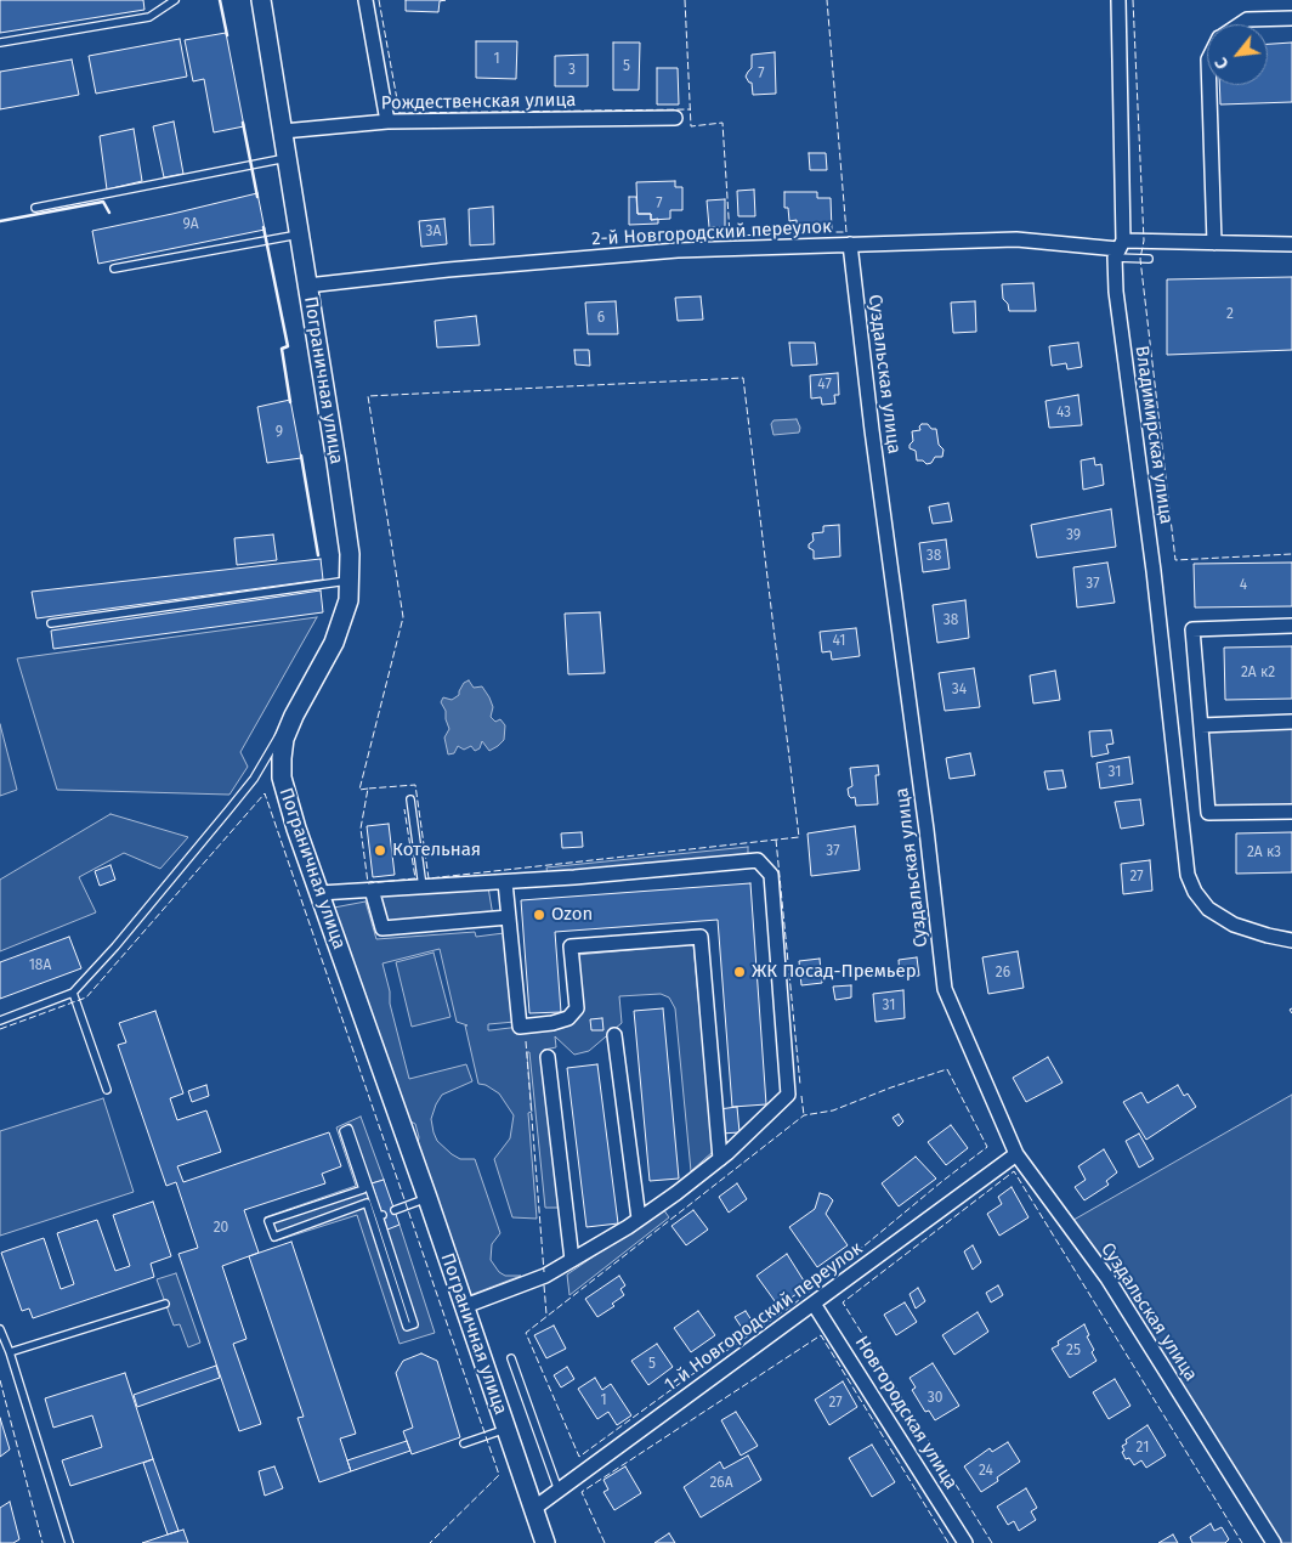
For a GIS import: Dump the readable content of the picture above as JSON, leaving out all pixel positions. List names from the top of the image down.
{
  "streets": {
    "street": [
      "Рождественская улица",
      "2-й Новгородский переулок",
      "Суздальская улица",
      "Пограничная улица",
      "Владимирская улица",
      "1-й Новгородский переулок",
      "Новгородская улица"
    ]
  },
  "crossings": [
    ["Рождественская улица", "Пограничная улица"],
    ["2-й Новгородский переулок", "Суздальская улица"],
    ["2-й Новгородский переулок", "Пограничная улица"],
    ["2-й Новгородский переулок", "Владимирская улица"],
    ["Суздальская улица", "1-й Новгородский переулок"],
    ["Пограничная улица", "1-й Новгородский переулок"],
    ["1-й Новгородский переулок", "Новгородская улица"]
  ],
  "places": ["Котельная", "Ozon", "ЖК Посад-Премьер"],
  "house_numbers": [
    "1",
    "5",
    "3",
    "7",
    "7",
    "9А",
    "3А",
    "2",
    "6",
    "47",
    "43",
    "9",
    "39",
    "38",
    "37",
    "4",
    "38",
    "41",
    "2А к2",
    "34",
    "31",
    "37",
    "2А к3",
    "27",
    "18А",
    "26",
    "31",
    "20",
    "25",
    "5",
    "30",
    "1",
    "27",
    "21",
    "24",
    "26А"
  ],
  "north": "bottom left"
}
